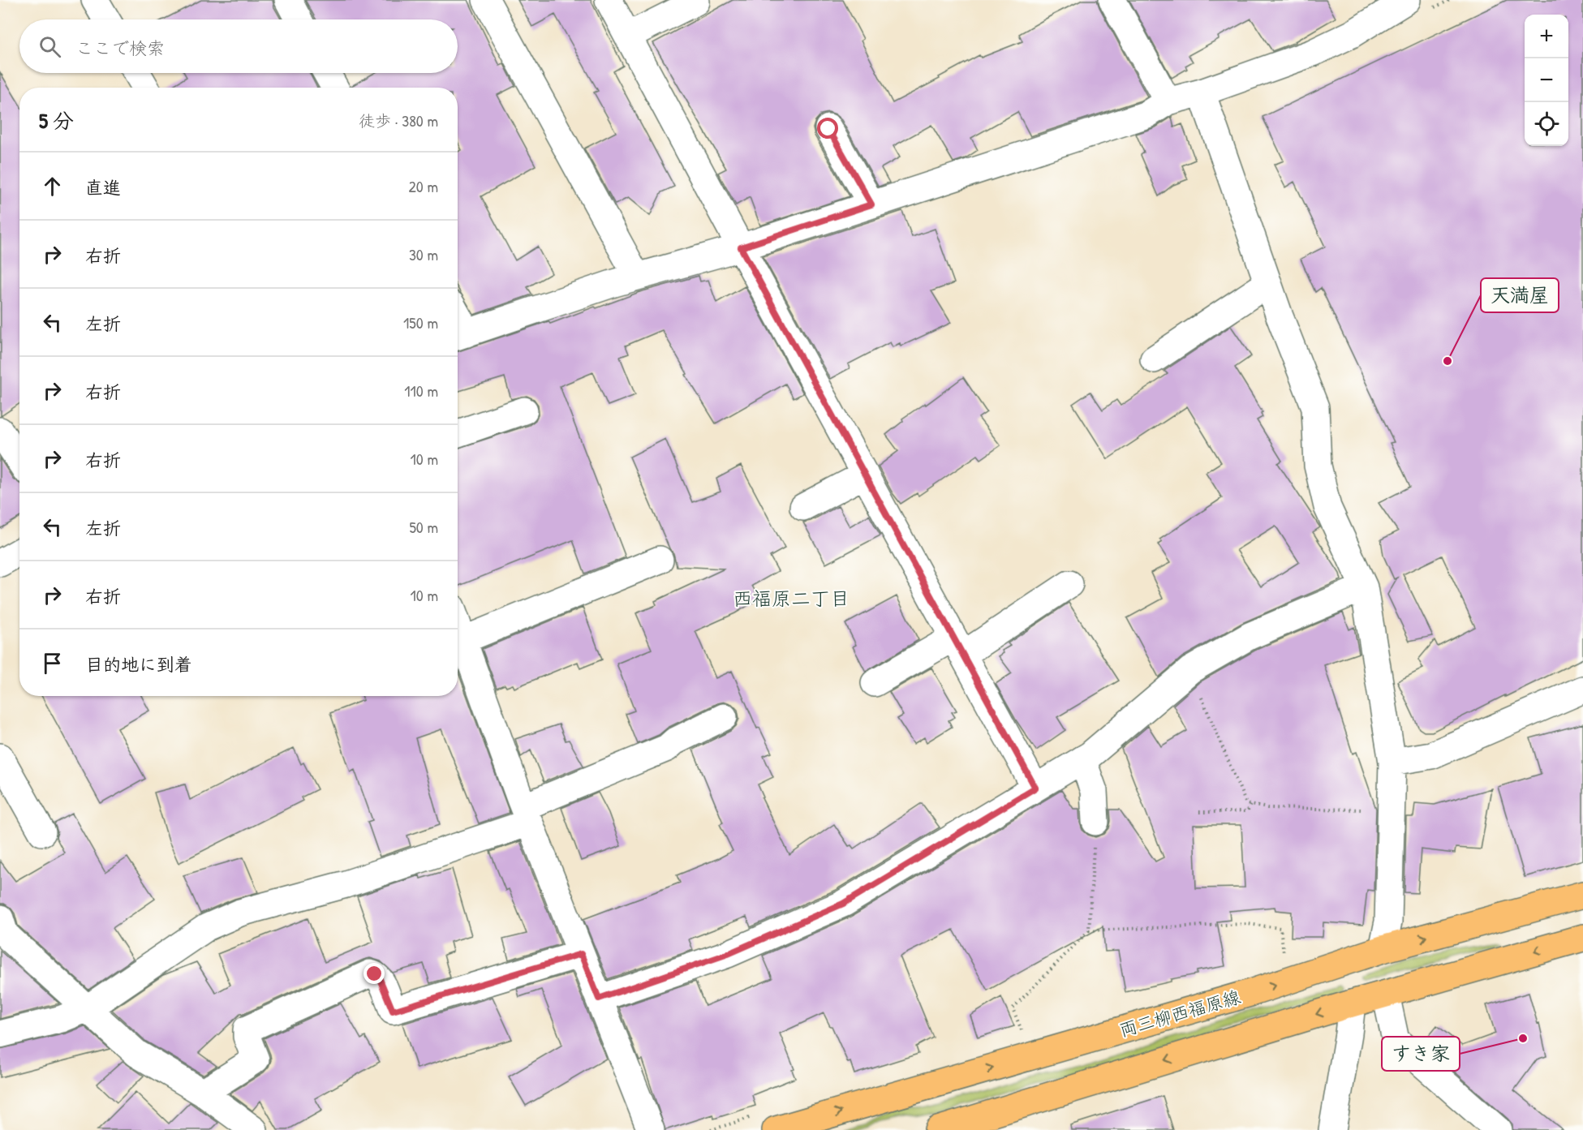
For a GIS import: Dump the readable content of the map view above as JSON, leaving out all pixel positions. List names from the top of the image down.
{
  "streets": {
    "main road": ["両三柳西福原線"]
  },
  "districts": ["西福原二丁目"],
  "places": ["天満屋", "すき家"],
  "page": {
    "map_buttons": ["+", "−"],
    "search": "ここで検索",
    "heading": ["5 分", "徒歩 · 380 m"],
    "list": [
      ["直進", "20 m"],
      ["右折", "30 m"],
      ["左折", "150 m"],
      ["右折", "110 m"],
      ["右折", "10 m"],
      ["左折", "50 m"],
      ["右折", "10 m"],
      "目的地に到着"
    ]
  }
}
